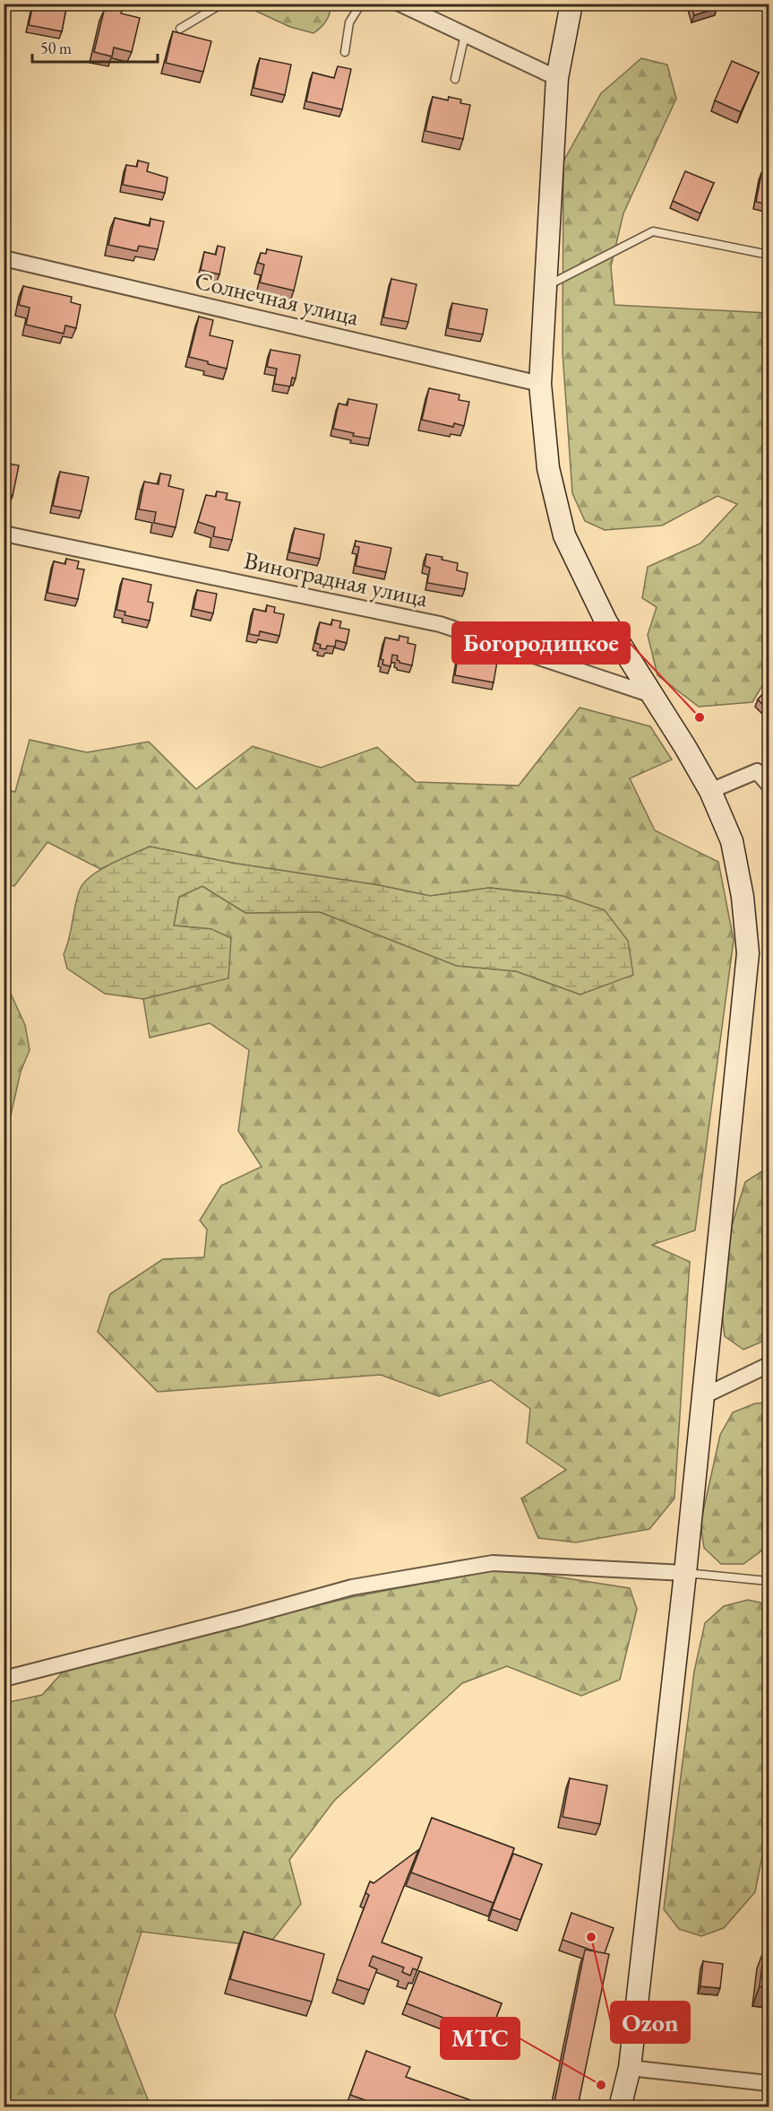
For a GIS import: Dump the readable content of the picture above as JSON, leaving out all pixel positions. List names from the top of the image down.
{
  "streets": {
    "street": ["Солнечная улица", "Виноградная улица"]
  },
  "places": ["Богородицкое", "Ozon", "МТС"],
  "scale_bar": "50 m"
}
